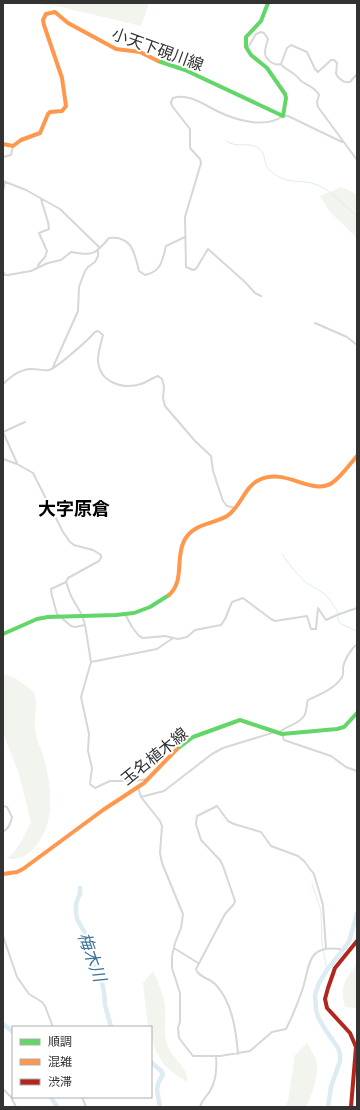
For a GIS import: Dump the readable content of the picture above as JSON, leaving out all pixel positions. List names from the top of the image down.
{
  "streets": {
    "main road": ["小天下硯川線", "玉名植木線"]
  },
  "districts": ["大字原倉"],
  "water": ["梅木川"],
  "legend": ["順調", "混雑", "渋滞"]
}
